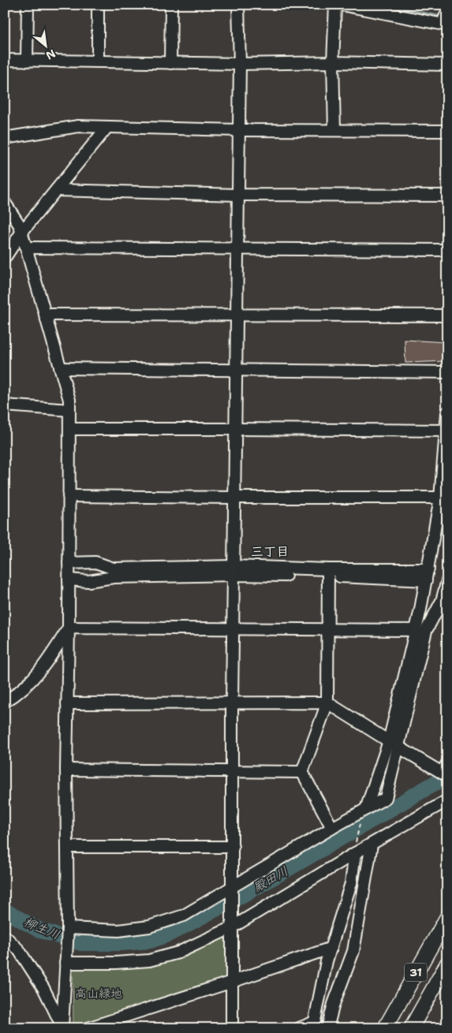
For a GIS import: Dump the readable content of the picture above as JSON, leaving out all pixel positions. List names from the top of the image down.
{
  "streets": {
    "main road": ["31"]
  },
  "districts": ["三丁目"],
  "water": ["殿田川", "柳生川"],
  "parks": ["高山緑地"],
  "north": "bottom right"
}
